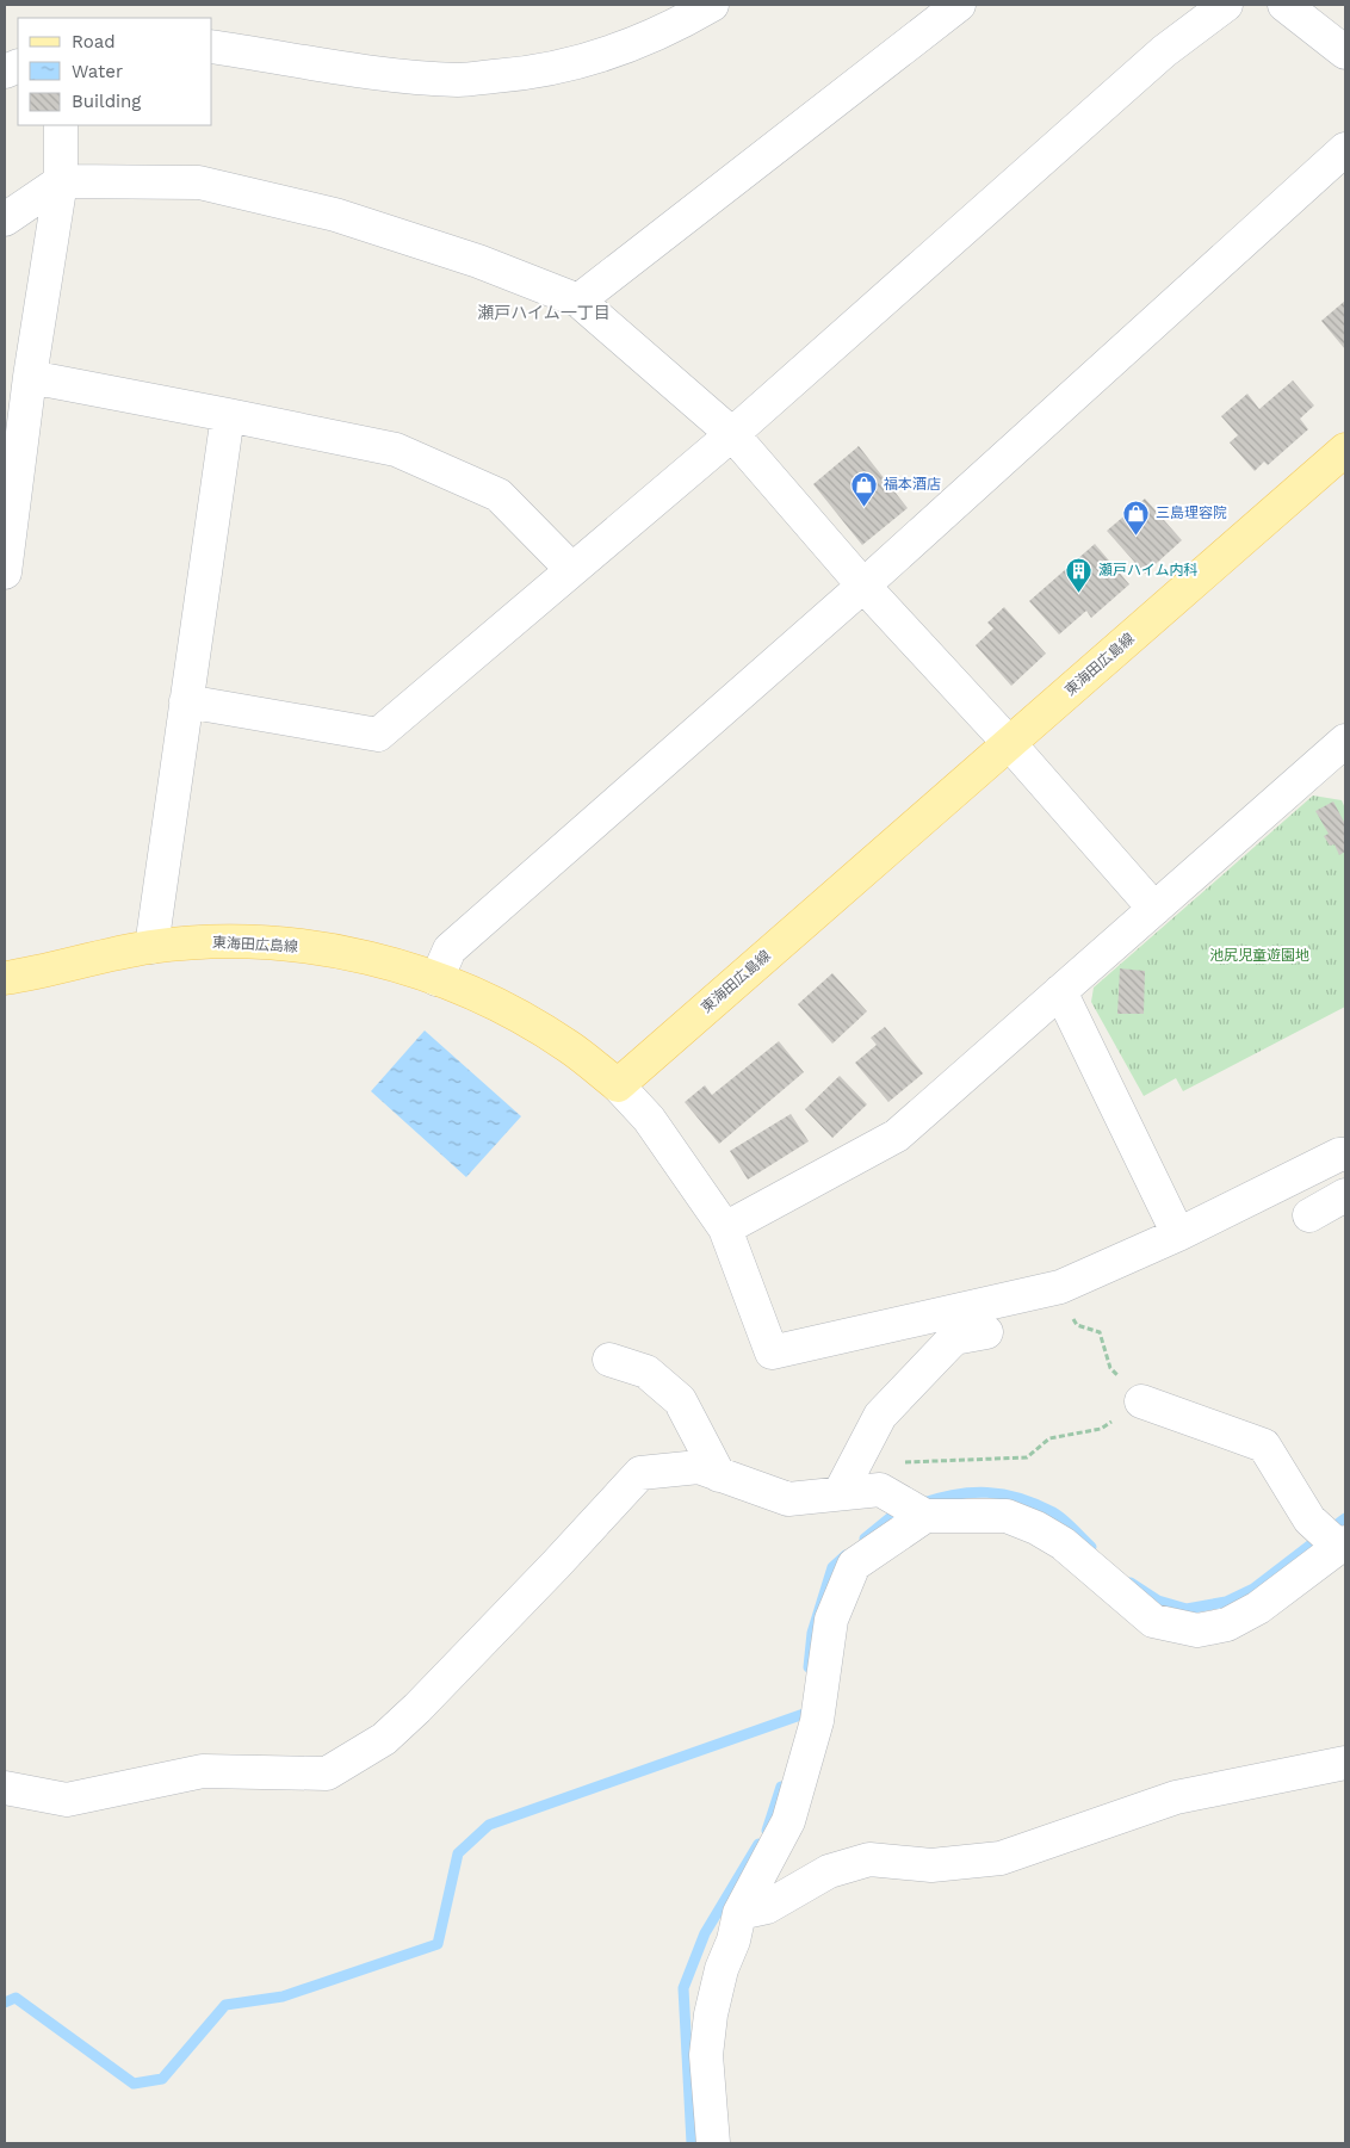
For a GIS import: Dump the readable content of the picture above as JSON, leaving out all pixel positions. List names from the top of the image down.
{
  "streets": {
    "main road": ["東海田広島線"]
  },
  "districts": ["瀬戸ハイム一丁目"],
  "parks": ["池尻児童遊園地"],
  "places": {
    "shop": ["福本酒店", "三島理容院"],
    "building": ["瀬戸ハイム内科"]
  },
  "legend": ["Road", "Water", "Building"]
}
